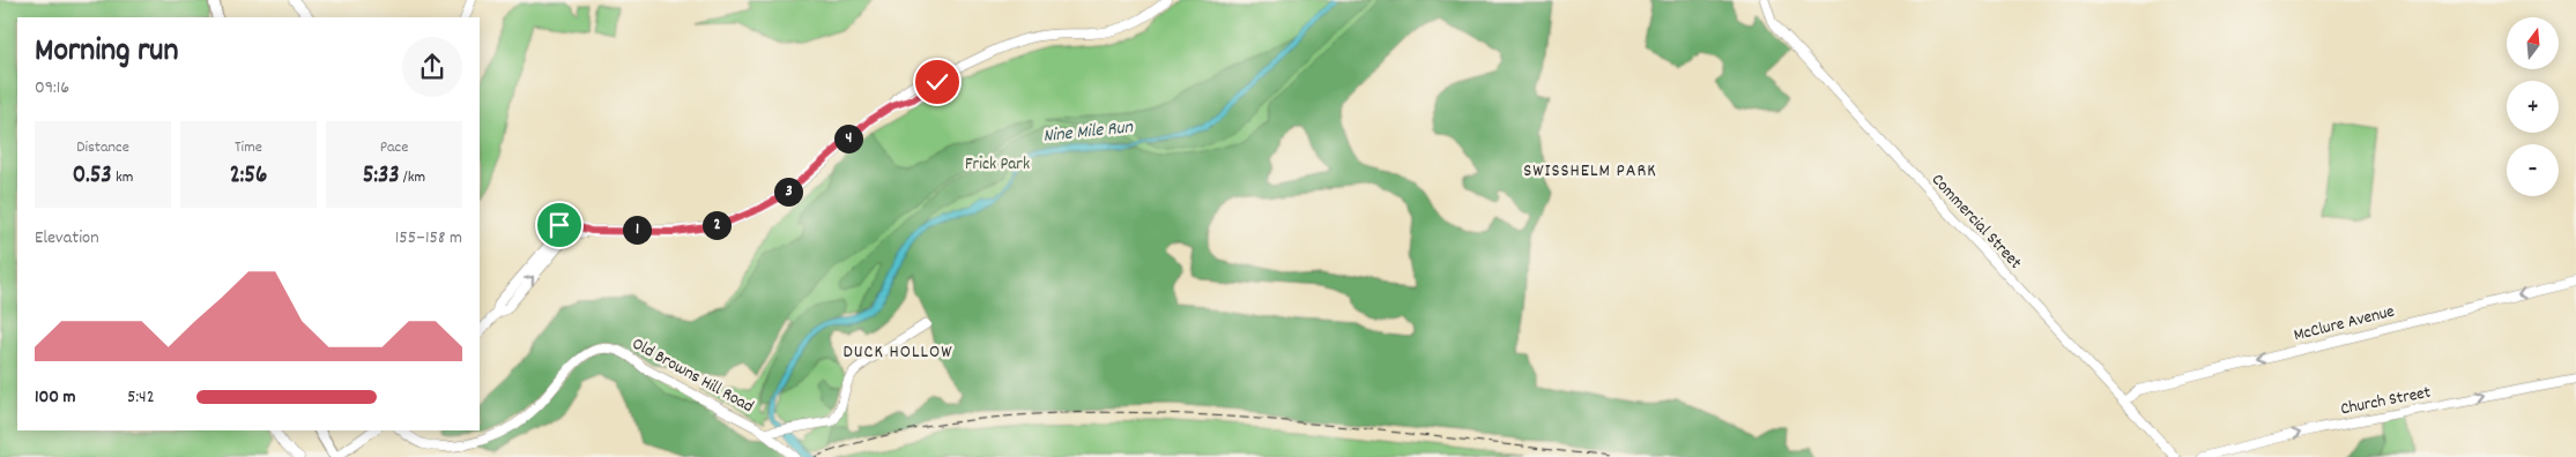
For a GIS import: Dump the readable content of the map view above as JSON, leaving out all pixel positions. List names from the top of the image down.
{
  "streets": {
    "street": [
      "Commercial Street",
      "McClure Avenue",
      "Old Browns Hill Road",
      "Church Street"
    ]
  },
  "crossings": [
    ["Commercial Street", "McClure Avenue"]
  ],
  "one_way": ["McClure Avenue", "Church Street"],
  "districts": ["SWISSHELM PARK", "DUCK HOLLOW"],
  "water": ["Nine Mile Run"],
  "parks": ["Frick Park"],
  "north": "top",
  "page": {
    "map_buttons": ["+", "−"],
    "heading": ["Morning run", "09:16"],
    "stats": [
      ["Distance", "0.53 km"],
      ["Time", "2:56"],
      ["Pace", "5:33 /km"]
    ],
    "pins": [
      "4",
      "3",
      "2",
      "1"
    ],
    "chart": ["Elevation", "155–158 m"],
    "list": [
      {
        "name": "100 m",
        "note": "5:42"
      }
    ]
  }
}
